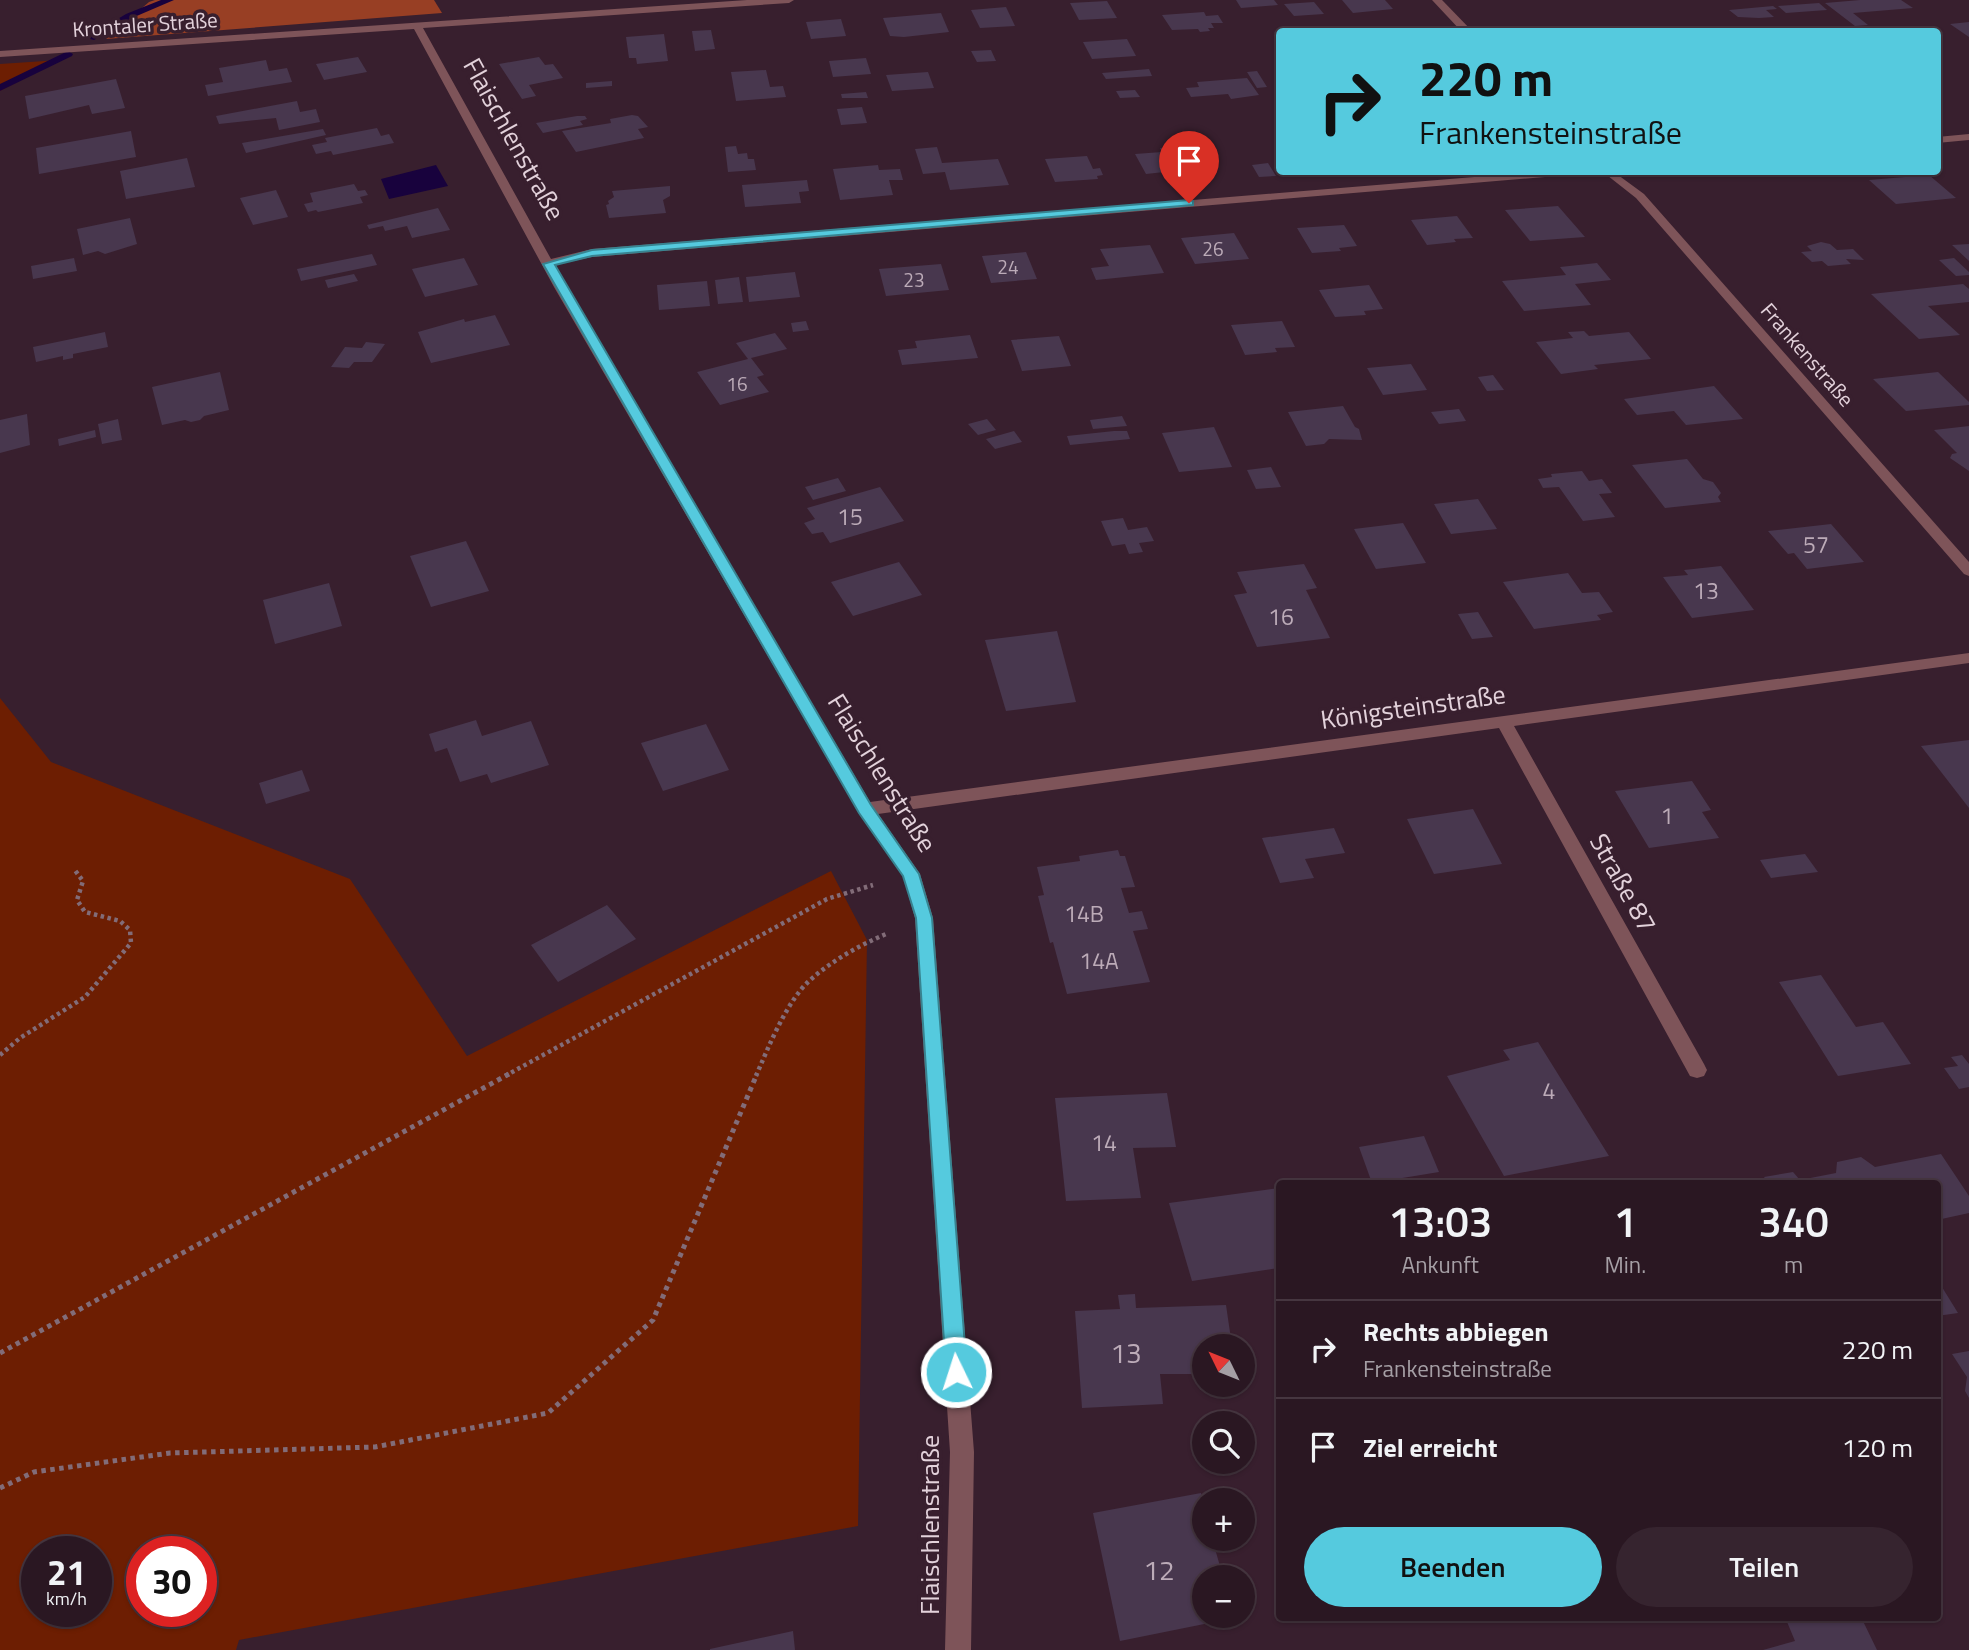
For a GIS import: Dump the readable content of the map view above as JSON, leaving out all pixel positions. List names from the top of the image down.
{
  "streets": {
    "street": [
      "Krontaler Straße",
      "Flaischlenstraße",
      "Frankenstraße",
      "Königsteinstraße",
      "Straße 87"
    ]
  },
  "crossings": [
    ["Krontaler Straße", "Flaischlenstraße"],
    ["Flaischlenstraße", "Königsteinstraße"],
    ["Königsteinstraße", "Straße 87"]
  ],
  "house_numbers": [
    "26",
    "24",
    "23",
    "16",
    "15",
    "57",
    "13",
    "16",
    "1",
    "14B",
    "14A",
    "4",
    "14",
    "13",
    "12"
  ],
  "north": "top left",
  "page": {
    "turn": ["220 m", "Frankensteinstraße"],
    "eta": [
      "13:03",
      "Ankunft",
      "1",
      "Min.",
      "340",
      "m"
    ],
    "list": [
      {
        "name": "Rechts abbiegen",
        "note": "Frankensteinstraße",
        "value": "220 m"
      },
      {
        "name": "Ziel erreicht",
        "value": "120 m"
      }
    ],
    "map_buttons": ["+", "−"],
    "buttons": ["Beenden", "Teilen"],
    "speed": "21 km/h",
    "limit": "30"
  }
}
